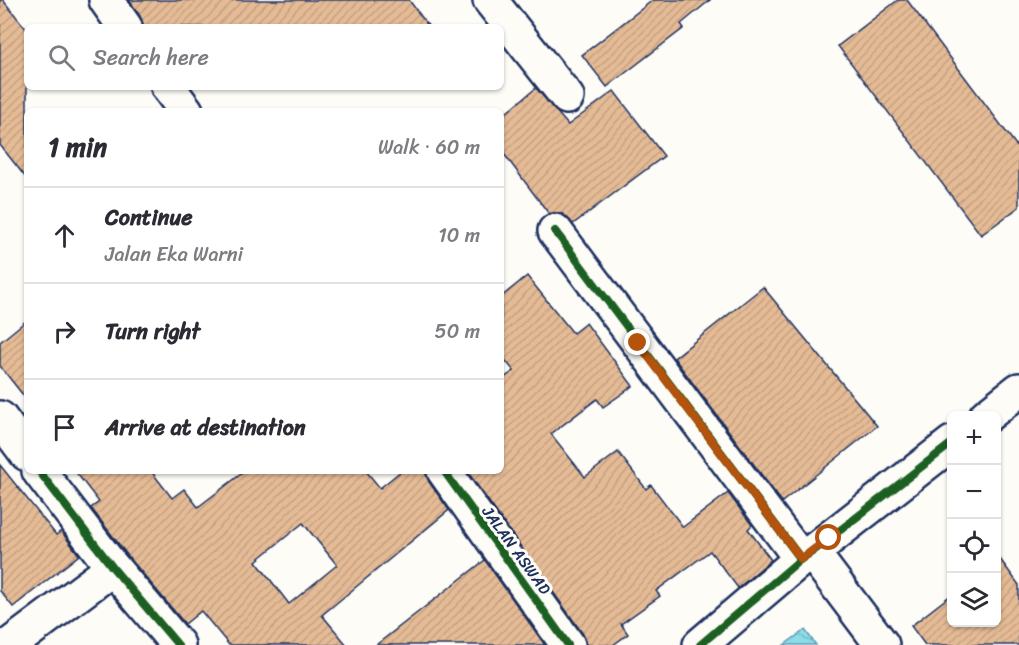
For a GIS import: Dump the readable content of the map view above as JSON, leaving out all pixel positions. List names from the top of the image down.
{
  "streets": {
    "street": ["JALAN ASWAD"]
  },
  "page": {
    "search": "Search here",
    "heading": ["1 min", "Walk · 60 m"],
    "list": [
      ["Continue", "Jalan Eka Warni", "10 m"],
      ["Turn right", "50 m"],
      "Arrive at destination"
    ],
    "map_buttons": ["+", "−"]
  }
}
